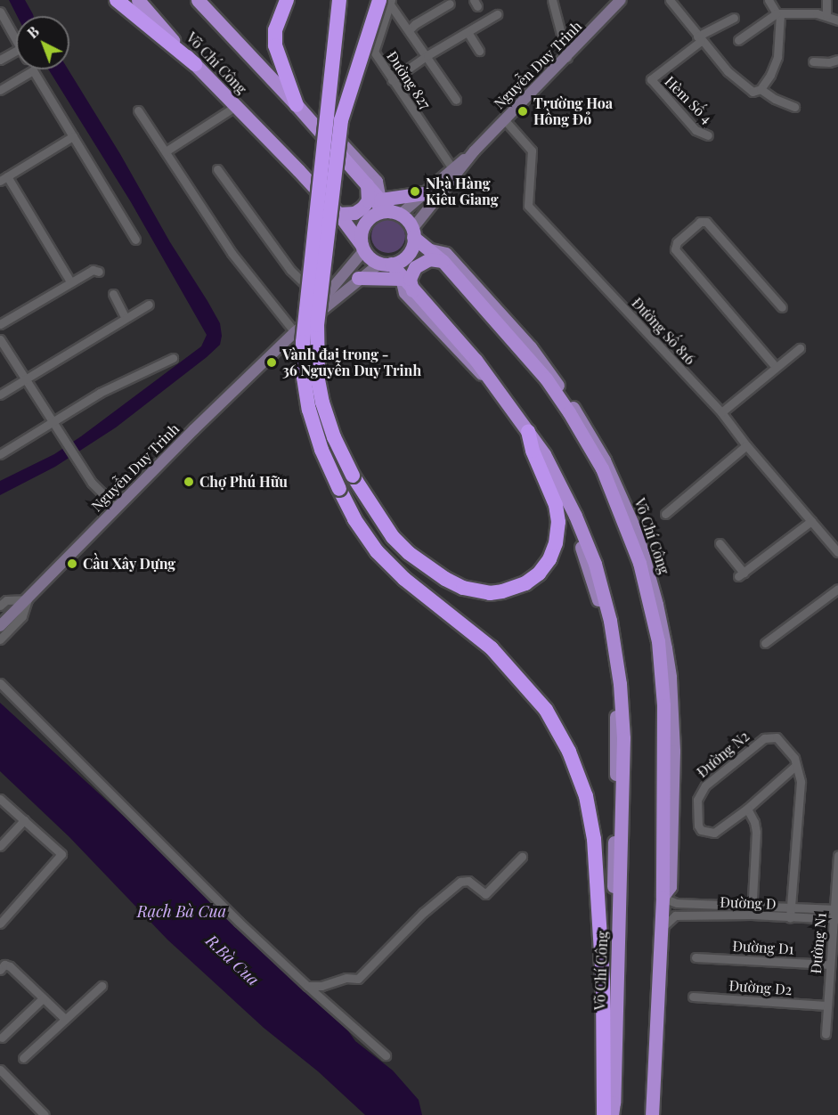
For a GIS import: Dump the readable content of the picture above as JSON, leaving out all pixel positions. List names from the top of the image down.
{
  "streets": {
    "highway": ["Võ Chí Công"],
    "main road": ["Nguyễn Duy Trinh"],
    "street": [
      "Đường 827",
      "Hèm Số 4",
      "Đường Số 816",
      "Đường N2",
      "Đường D",
      "Đường N1",
      "Đường D1",
      "Đường D2"
    ]
  },
  "crossings": [
    ["Võ Chí Công", "Nguyễn Duy Trinh"],
    ["Võ Chí Công", "Đường D"],
    ["Nguyễn Duy Trinh", "Đường 827"],
    ["Nguyễn Duy Trinh", "Đường Số 816"],
    ["Đường N2", "Đường D"],
    ["Đường D", "Đường N1"],
    ["Đường N1", "Đường D1"],
    ["Đường N1", "Đường D2"]
  ],
  "water": ["Rạch Bà Cua", "R.Bà Cua"],
  "places": [
    "Trường Hoa Hồng Đỏ",
    "Nhà Hàng Kiều Giang",
    "Vành đai trong - 36 Nguyễn Duy Trinh",
    "Chợ Phú Hữu",
    "Cầu Xây Dựng"
  ],
  "north": "top left"
}
